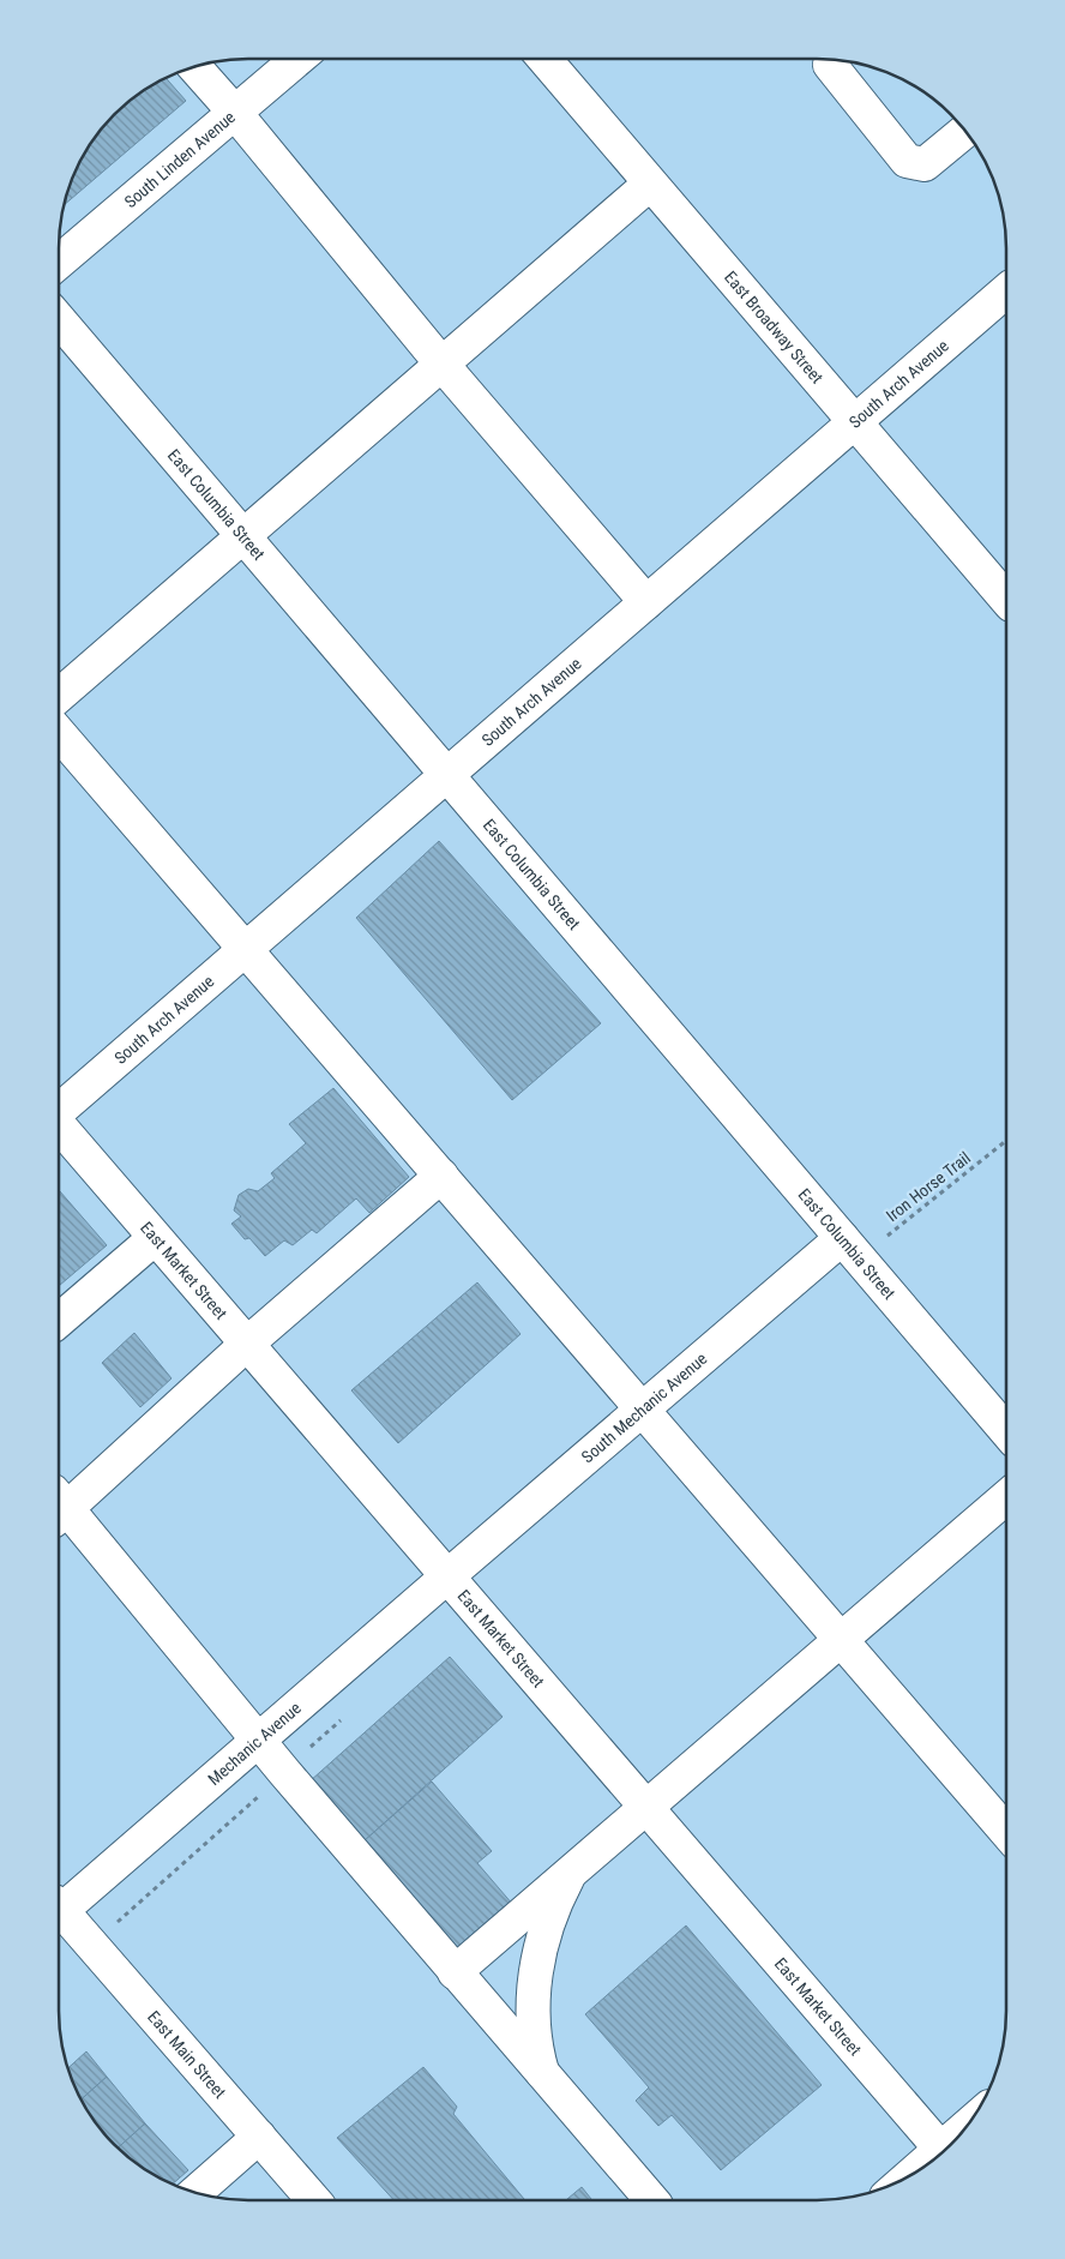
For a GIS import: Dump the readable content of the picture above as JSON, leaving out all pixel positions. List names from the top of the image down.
{
  "streets": {
    "street": [
      "South Linden Avenue",
      "East Broadway Street",
      "South Arch Avenue",
      "East Columbia Street",
      "East Market Street",
      "South Mechanic Avenue",
      "Mechanic Avenue",
      "East Main Street"
    ],
    "path": ["Iron Horse Trail"]
  },
  "crossings": [
    ["East Broadway Street", "South Arch Avenue"],
    ["South Arch Avenue", "East Columbia Street"],
    ["East Columbia Street", "Iron Horse Trail"],
    ["East Columbia Street", "South Mechanic Avenue"],
    ["Iron Horse Trail", "South Mechanic Avenue"],
    ["East Market Street", "South Mechanic Avenue"],
    ["East Market Street", "Mechanic Avenue"],
    ["South Mechanic Avenue", "Mechanic Avenue"]
  ]
}
